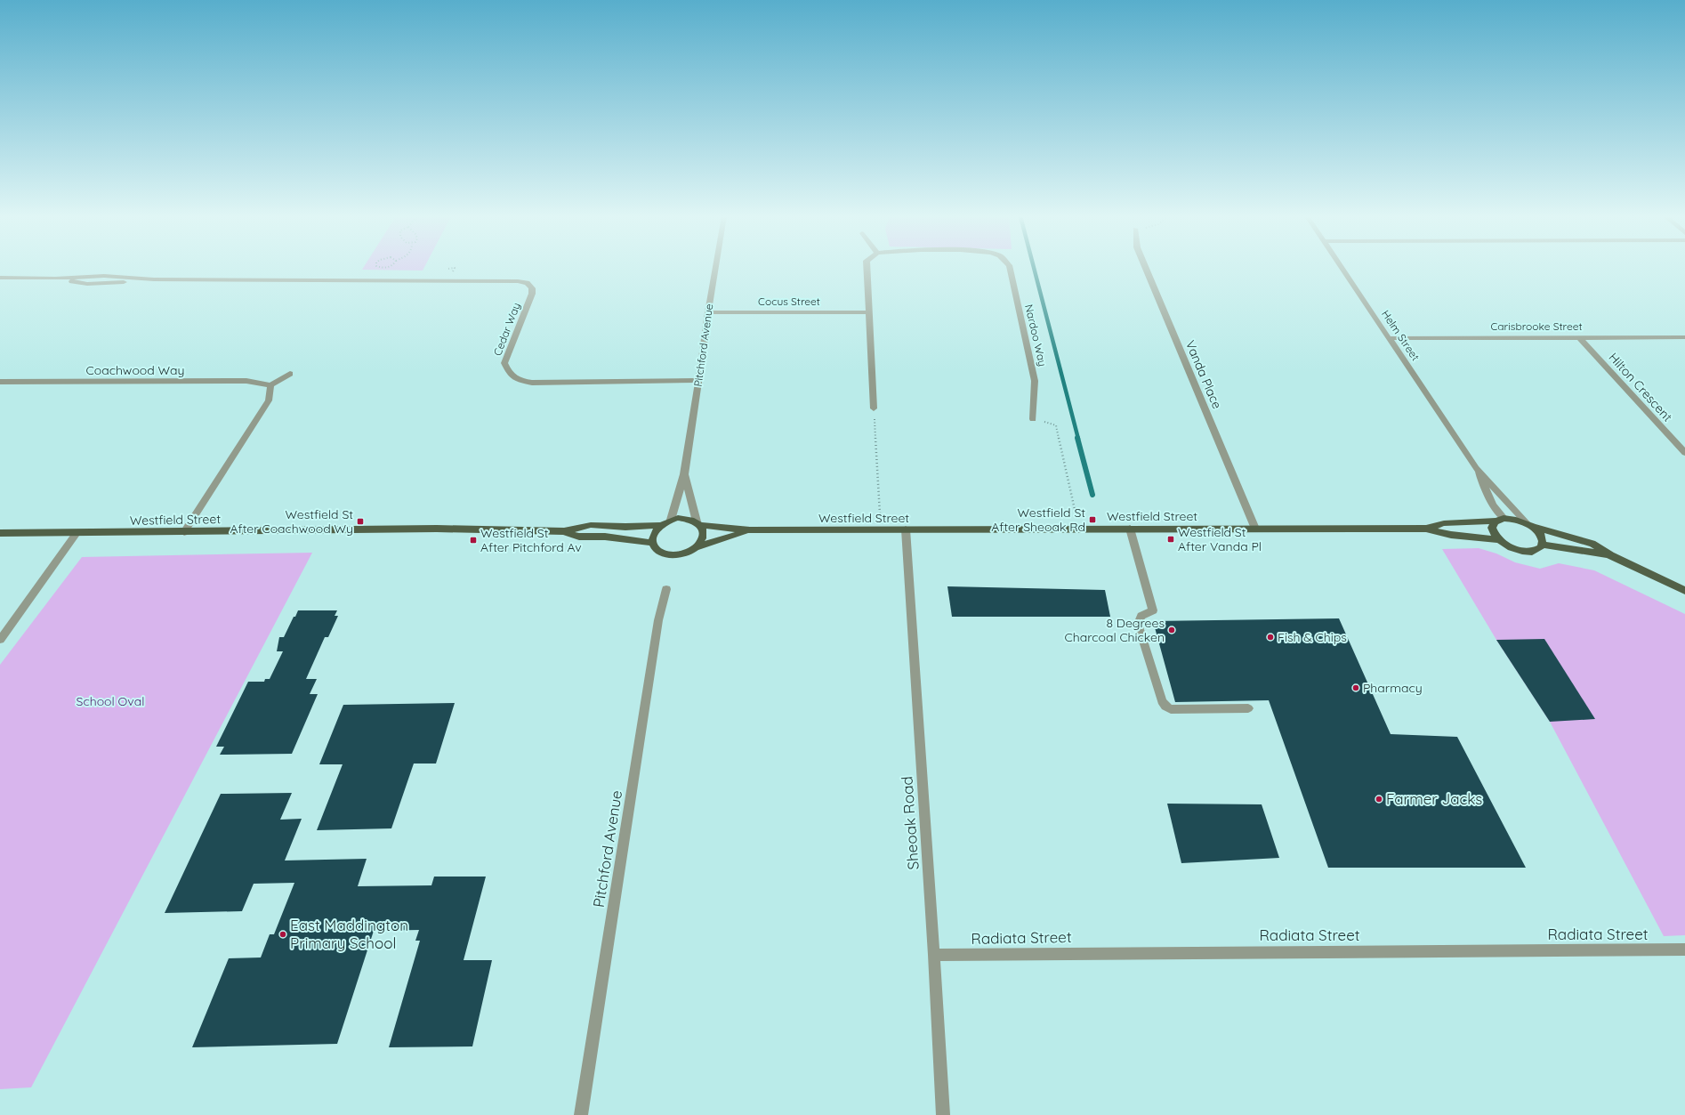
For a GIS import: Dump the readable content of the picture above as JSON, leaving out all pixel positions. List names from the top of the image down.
{
  "streets": {
    "main road": ["Westfield Street"],
    "street": [
      "Cocus Street",
      "Carisbrooke Street",
      "Cedar Way",
      "Nardoo Way",
      "Helm Street",
      "Pitchford Avenue",
      "Coachwood Way",
      "Vanda Place",
      "Hilton Crescent",
      "Sheoak Road",
      "Radiata Street"
    ]
  },
  "crossings": [
    ["Cocus Street", "Pitchford Avenue"],
    ["Carisbrooke Street", "Helm Street"],
    ["Carisbrooke Street", "Hilton Crescent"],
    ["Cedar Way", "Pitchford Avenue"],
    ["Helm Street", "Westfield Street"],
    ["Pitchford Avenue", "Westfield Street"],
    ["Vanda Place", "Westfield Street"],
    ["Westfield Street", "Sheoak Road"],
    ["Sheoak Road", "Radiata Street"]
  ],
  "parks": ["School Oval"],
  "places": {
    "transit": [
      "Westfield St After Sheoak Rd",
      "Westfield St After Coachwood Wy",
      "Westfield St After Vanda Pl",
      "Westfield St After Pitchford Av"
    ],
    "other": [
      "8 Degrees Charcoal Chicken",
      "Fish & Chips",
      "Pharmacy",
      "Farmer Jacks",
      "East Maddington Primary School"
    ]
  }
}
